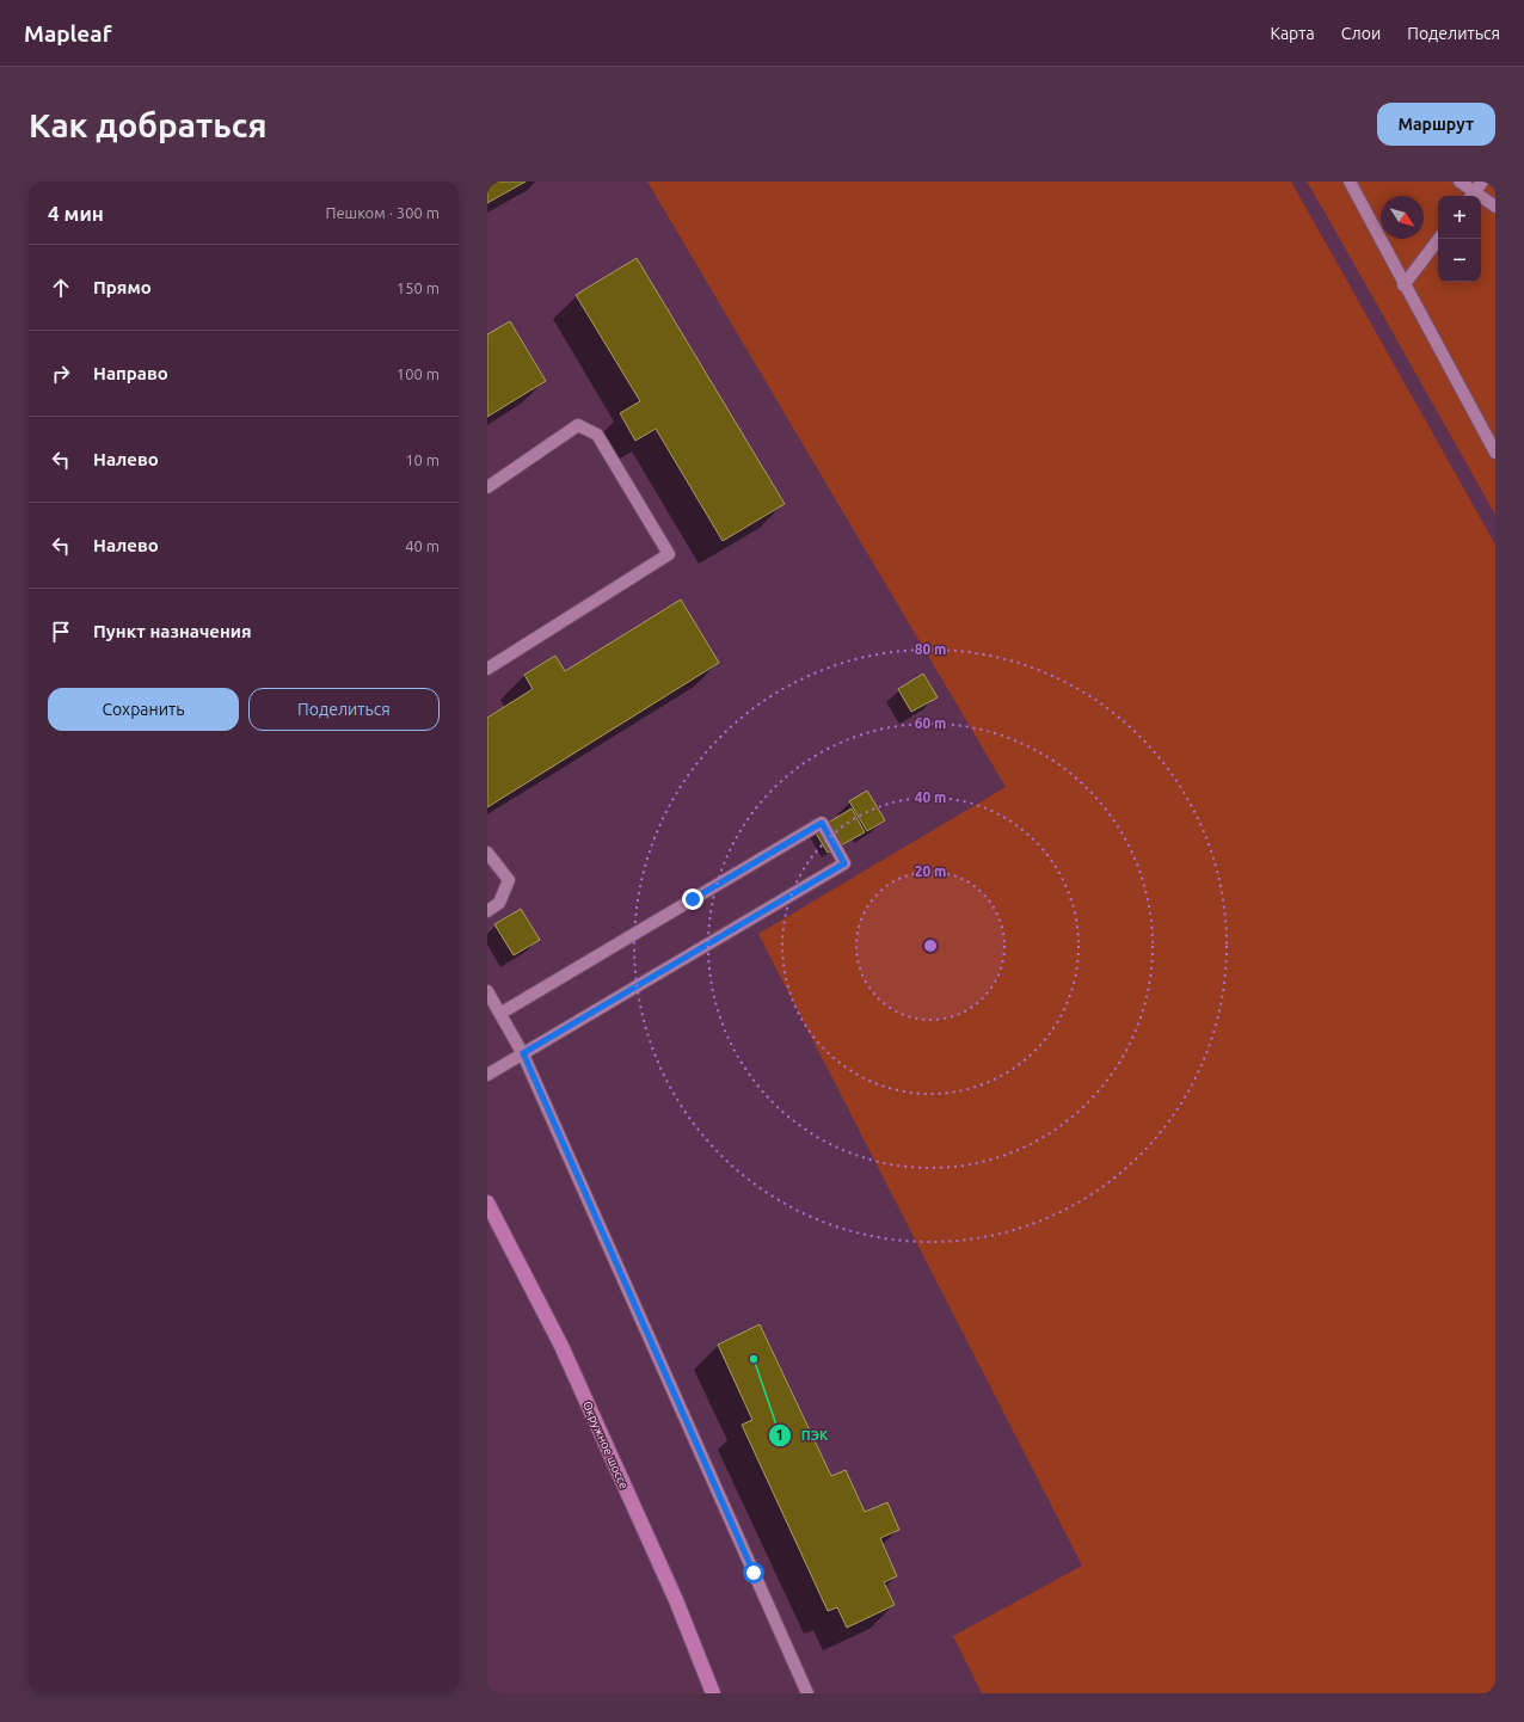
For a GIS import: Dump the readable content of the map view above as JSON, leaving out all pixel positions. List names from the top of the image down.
{
  "streets": {
    "main road": ["Окружное шоссе"]
  },
  "places": ["ПЭК"],
  "north": "bottom right",
  "page": {
    "header": "Mapleaf",
    "nav": ["Карта", "Слои", "Поделиться"],
    "buttons": [
      "Маршрут",
      ["Сохранить", "Поделиться"]
    ],
    "title": "Как добраться",
    "heading": ["4 мин", "Пешком · 300 m"],
    "map_buttons": ["+", "−"],
    "list": [
      ["Прямо", "150 m"],
      ["Направо", "100 m"],
      ["Налево", "10 m"],
      ["Налево", "40 m"],
      "Пункт назначения"
    ]
  },
  "rings": [
    "80 m",
    "60 m",
    "40 m",
    "20 m"
  ]
}
